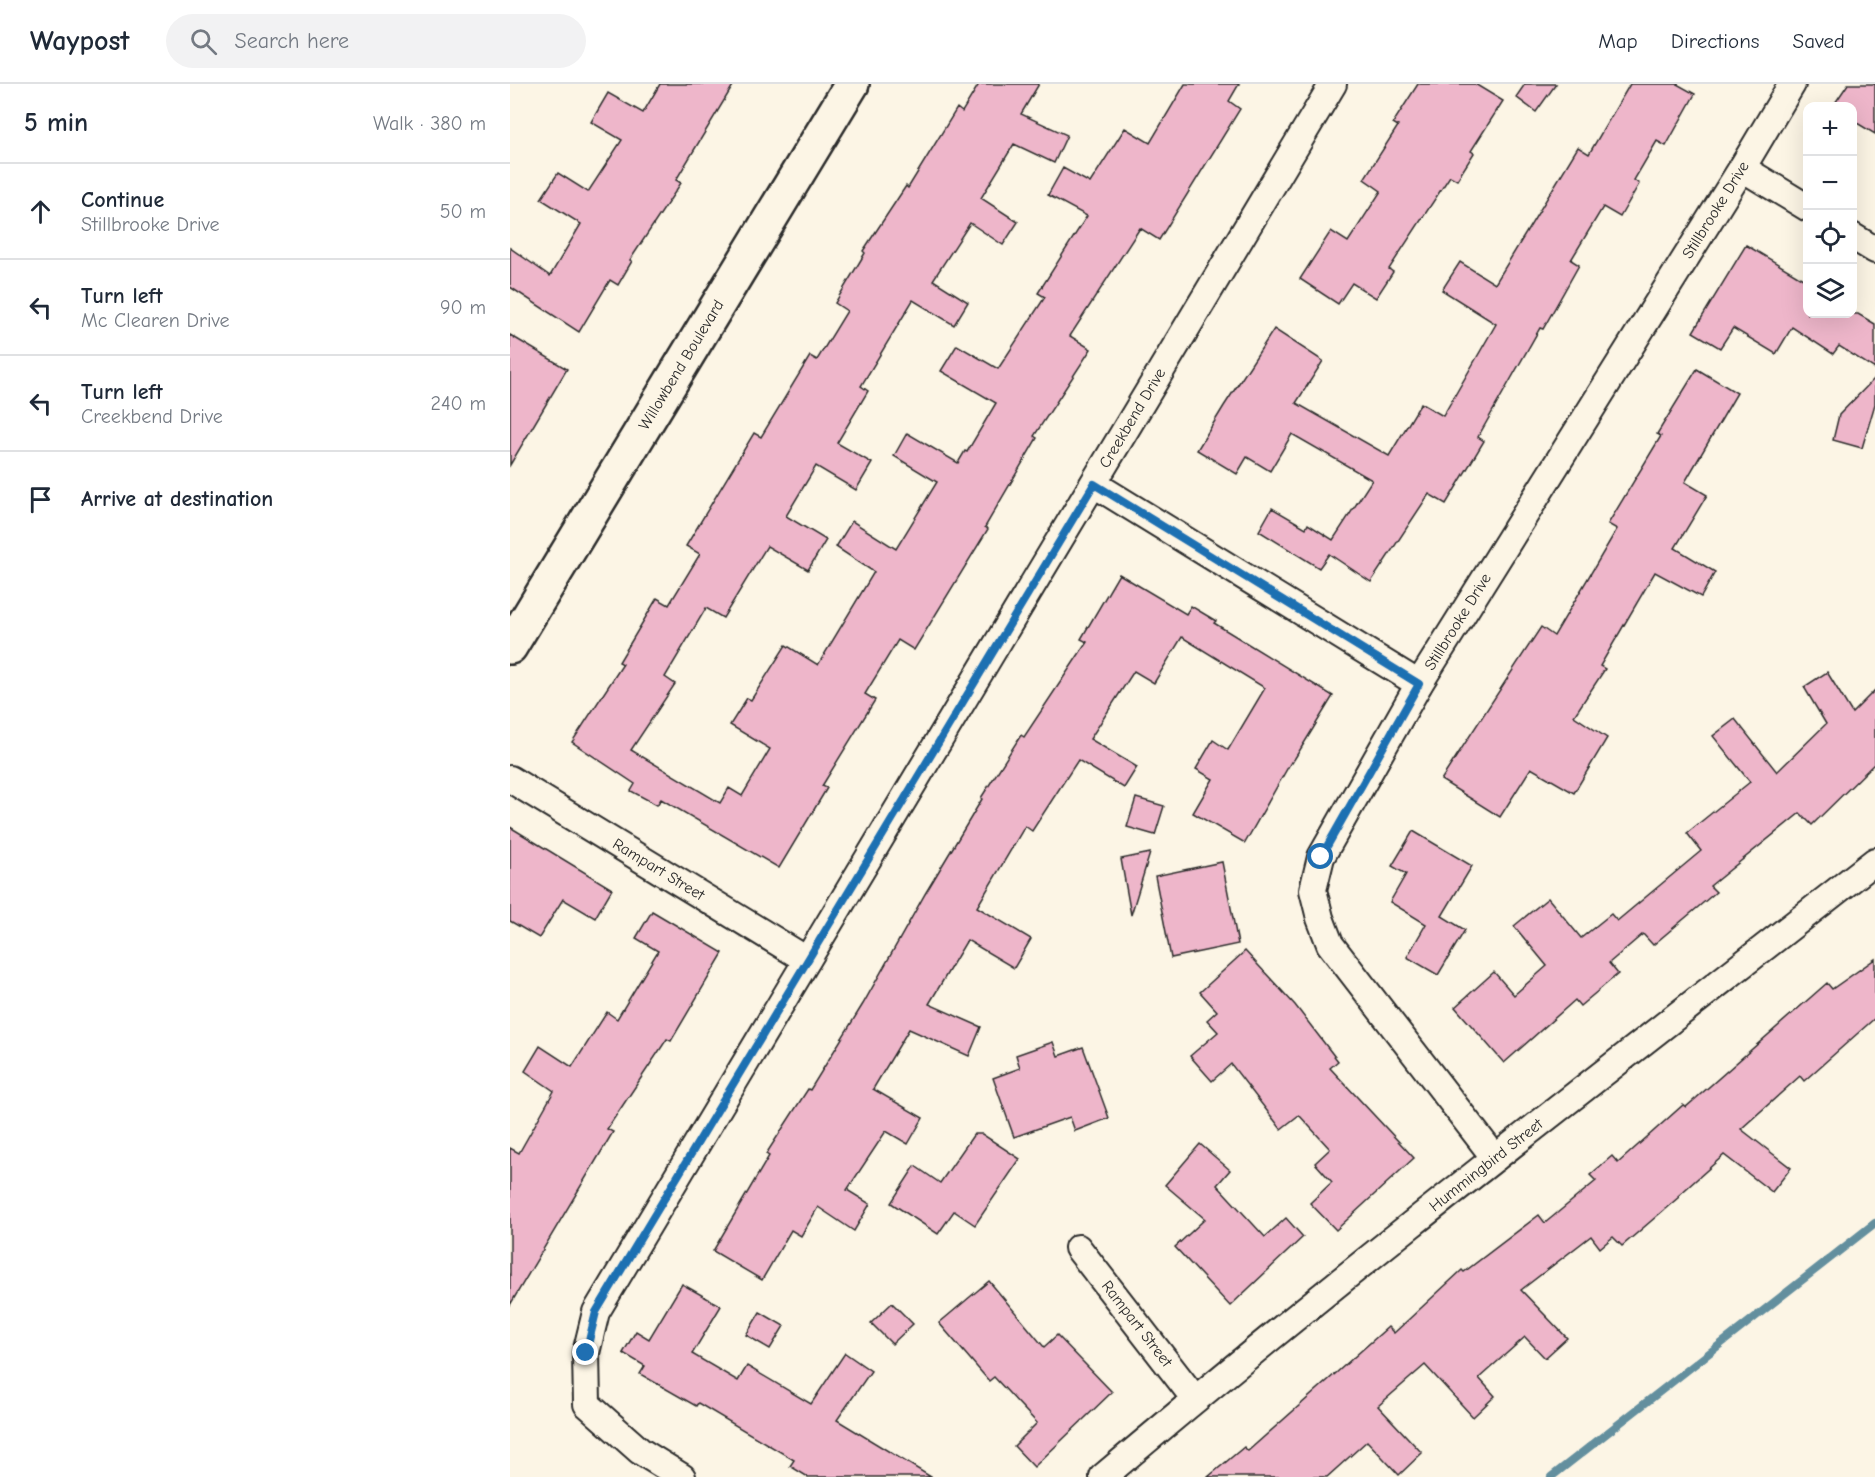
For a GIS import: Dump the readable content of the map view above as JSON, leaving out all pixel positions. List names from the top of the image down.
{
  "streets": {
    "main road": ["Willowbend Boulevard"],
    "street": [
      "Stillbrooke Drive",
      "Creekbend Drive",
      "Rampart Street",
      "Hummingbird Street"
    ]
  },
  "crossings": [
    ["Stillbrooke Drive", "Hummingbird Street"],
    ["Creekbend Drive", "Rampart Street"],
    ["Rampart Street", "Hummingbird Street"]
  ],
  "page": {
    "header": "Waypost",
    "search": "Search here",
    "nav": ["Map", "Directions", "Saved"],
    "heading": ["5 min", "Walk · 380 m"],
    "map_buttons": ["+", "−"],
    "list": [
      ["Continue", "Stillbrooke Drive", "50 m"],
      ["Turn left", "Mc Clearen Drive", "90 m"],
      ["Turn left", "Creekbend Drive", "240 m"],
      "Arrive at destination"
    ]
  }
}
